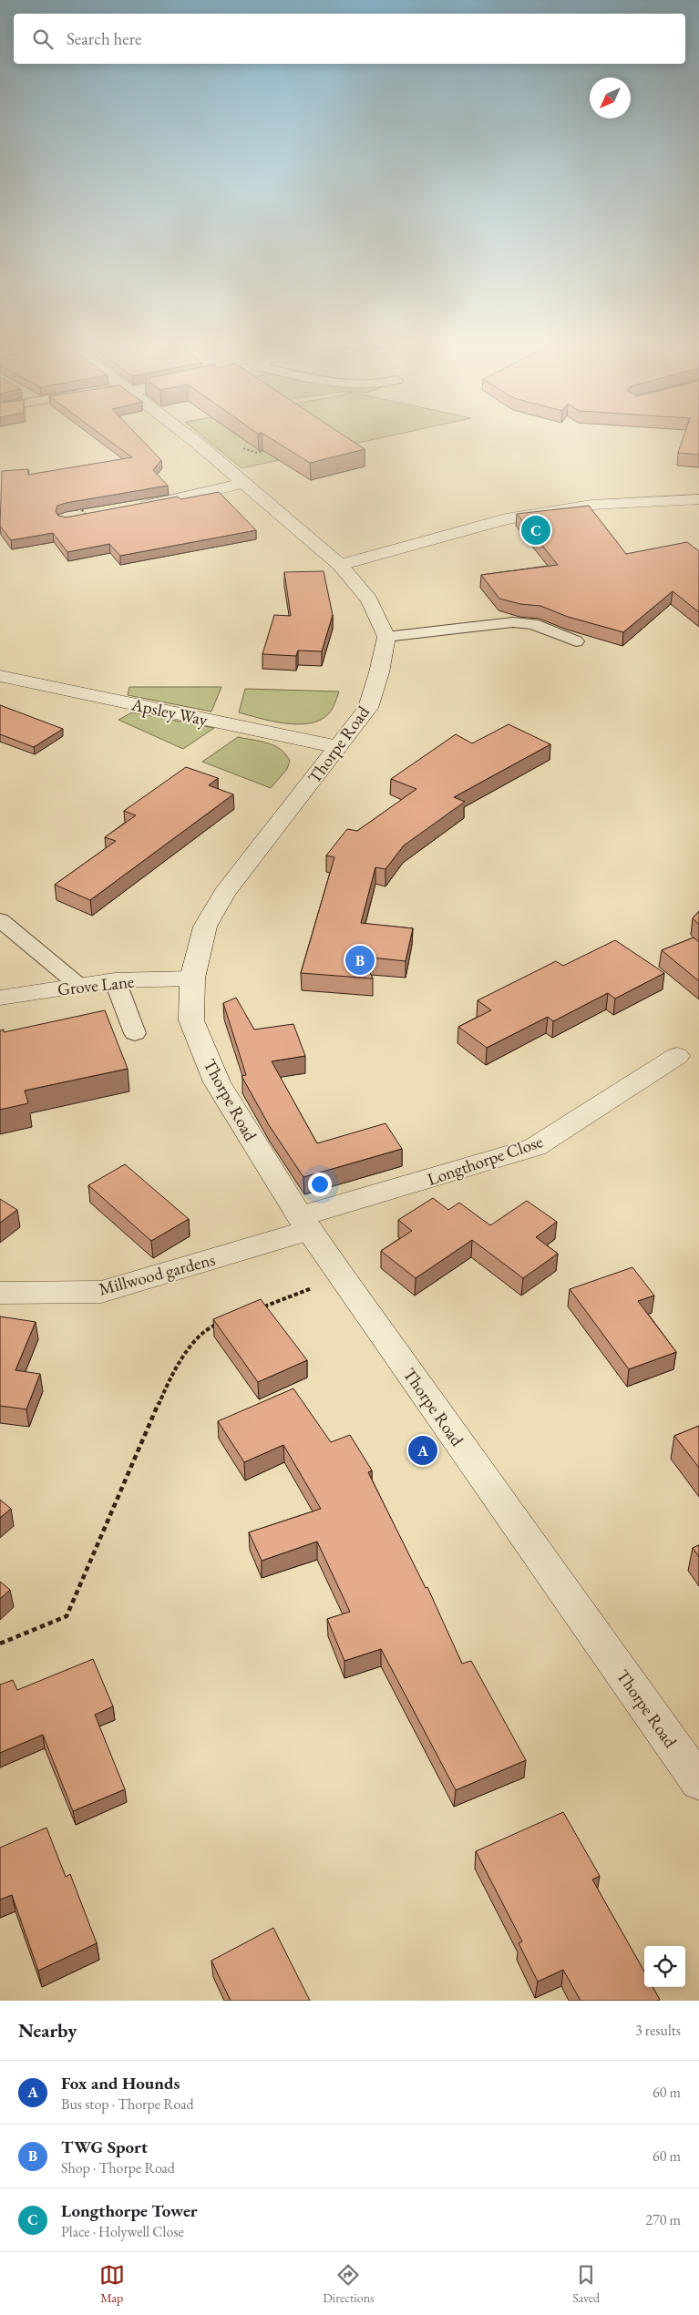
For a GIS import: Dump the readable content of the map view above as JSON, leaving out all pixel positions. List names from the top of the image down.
{
  "streets": {
    "street": [
      "Apsley Way",
      "Thorpe Road",
      "Grove Lane",
      "Longthorpe Close",
      "Millwood gardens"
    ]
  },
  "crossings": [
    ["Apsley Way", "Thorpe Road"],
    ["Thorpe Road", "Grove Lane"],
    ["Thorpe Road", "Longthorpe Close"],
    ["Thorpe Road", "Millwood gardens"],
    ["Longthorpe Close", "Millwood gardens"]
  ],
  "north": "bottom left",
  "page": {
    "search": "Search here",
    "pins": ["C", "B", "A"],
    "heading": ["Nearby", "3 results"],
    "list": [
      {
        "mark": "A",
        "name": "Fox and Hounds",
        "note": "Bus stop · Thorpe Road",
        "value": "60 m"
      },
      {
        "mark": "B",
        "name": "TWG Sport",
        "note": "Shop · Thorpe Road",
        "value": "60 m"
      },
      {
        "mark": "C",
        "name": "Longthorpe Tower",
        "note": "Place · Holywell Close",
        "value": "270 m"
      }
    ],
    "nav": ["Map", "Directions", "Saved"]
  }
}
